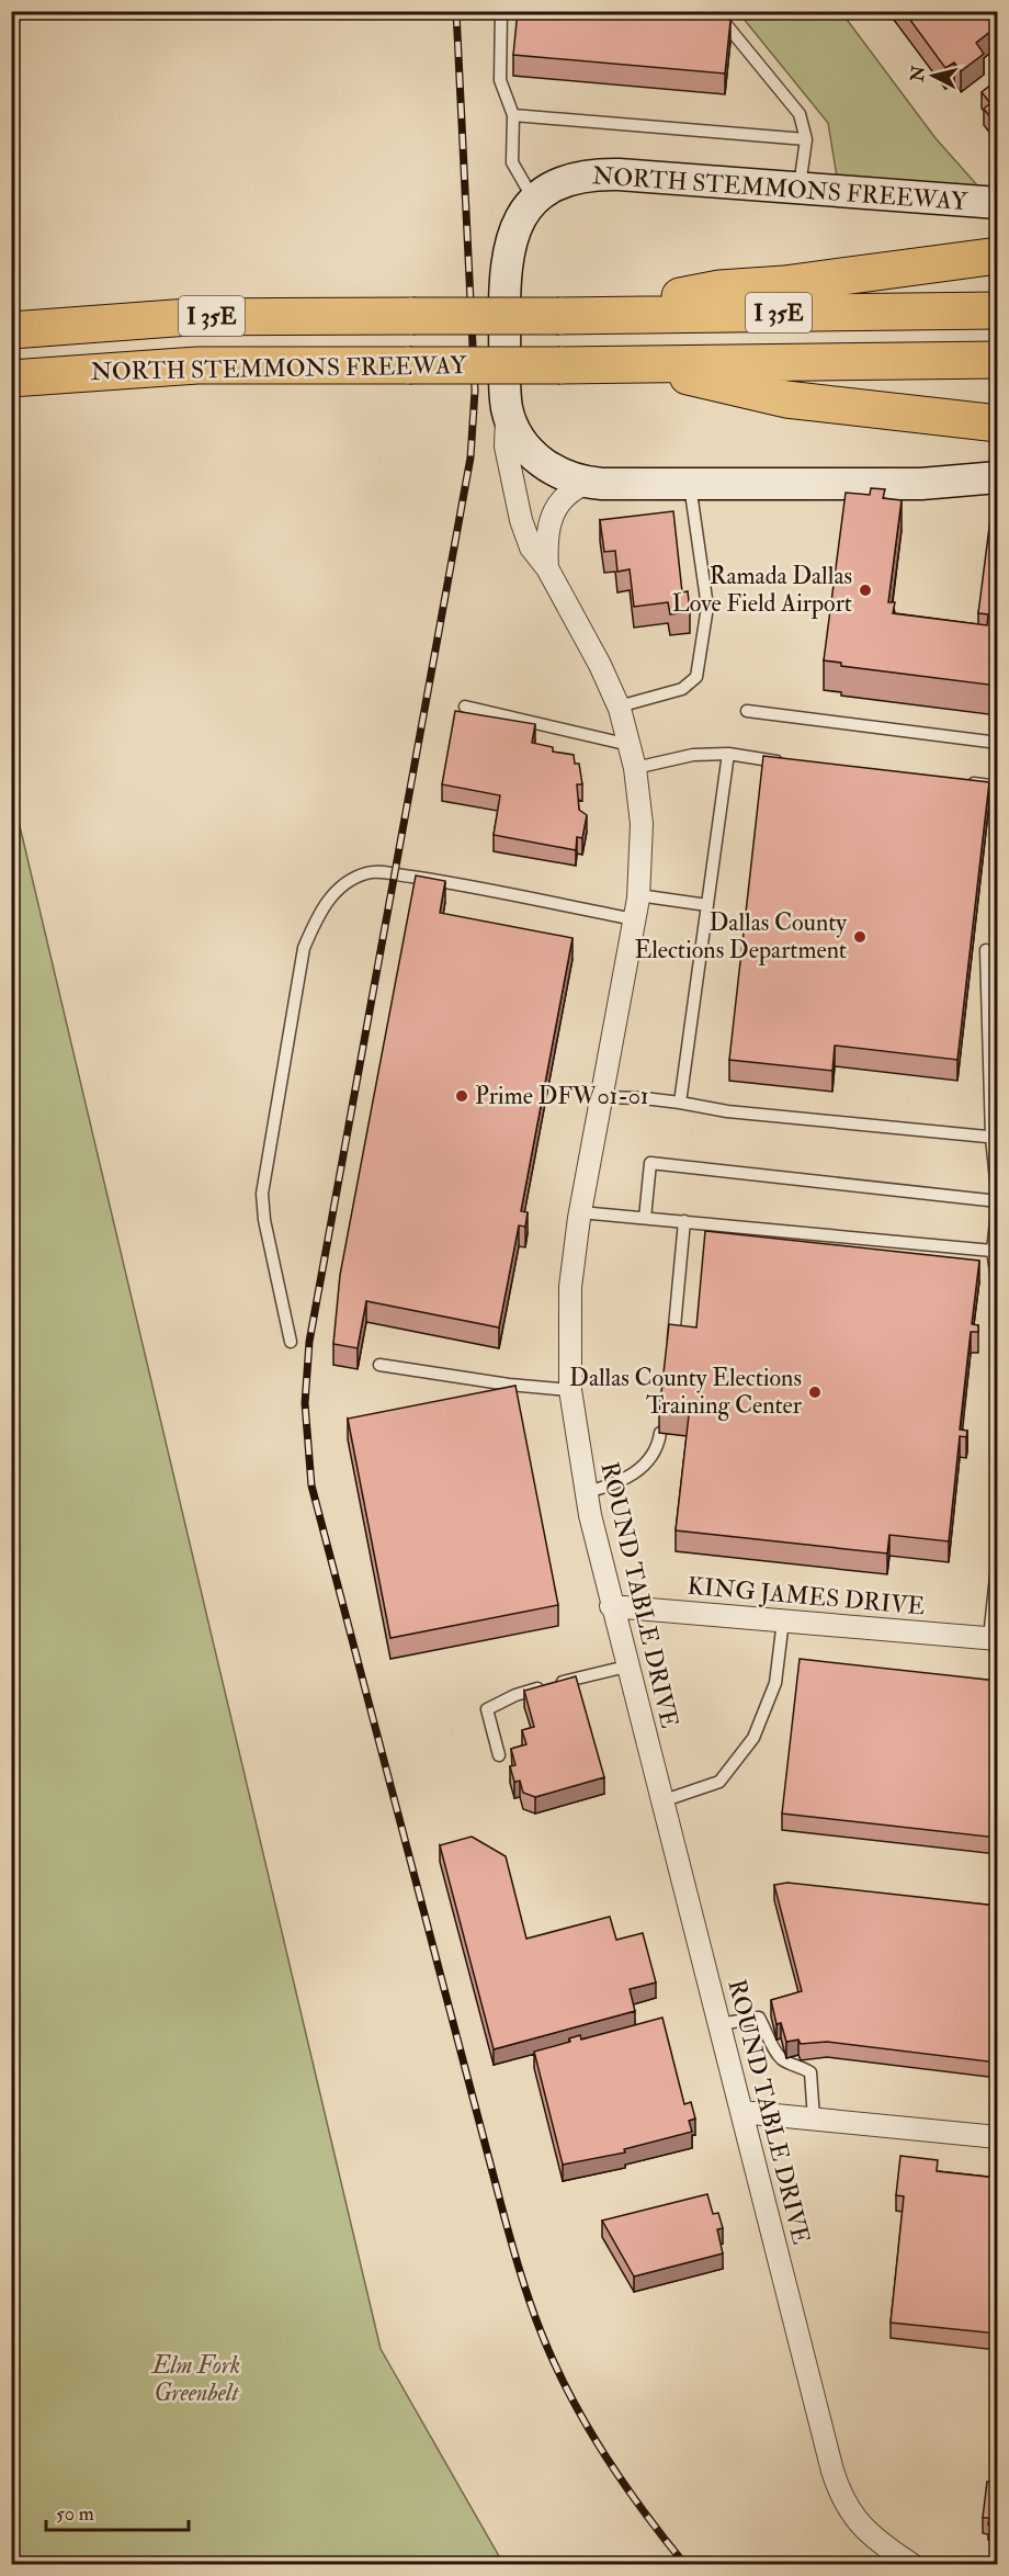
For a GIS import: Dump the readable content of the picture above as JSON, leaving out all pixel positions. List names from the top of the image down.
{
  "streets": {
    "highway": ["NORTH STEMMONS FREEWAY", "I 35E"],
    "street": ["ROUND TABLE DRIVE", "KING JAMES DRIVE"]
  },
  "crossings": [
    ["NORTH STEMMONS FREEWAY", "ROUND TABLE DRIVE"],
    ["ROUND TABLE DRIVE", "KING JAMES DRIVE"]
  ],
  "parks": ["Elm Fork Greenbelt"],
  "places": [
    "Ramada Dallas Love Field Airport",
    "Dallas County Elections Department",
    "Prime DFW01-01",
    "Dallas County Elections Training Center"
  ],
  "scale_bar": "50 m",
  "north": "left"
}
